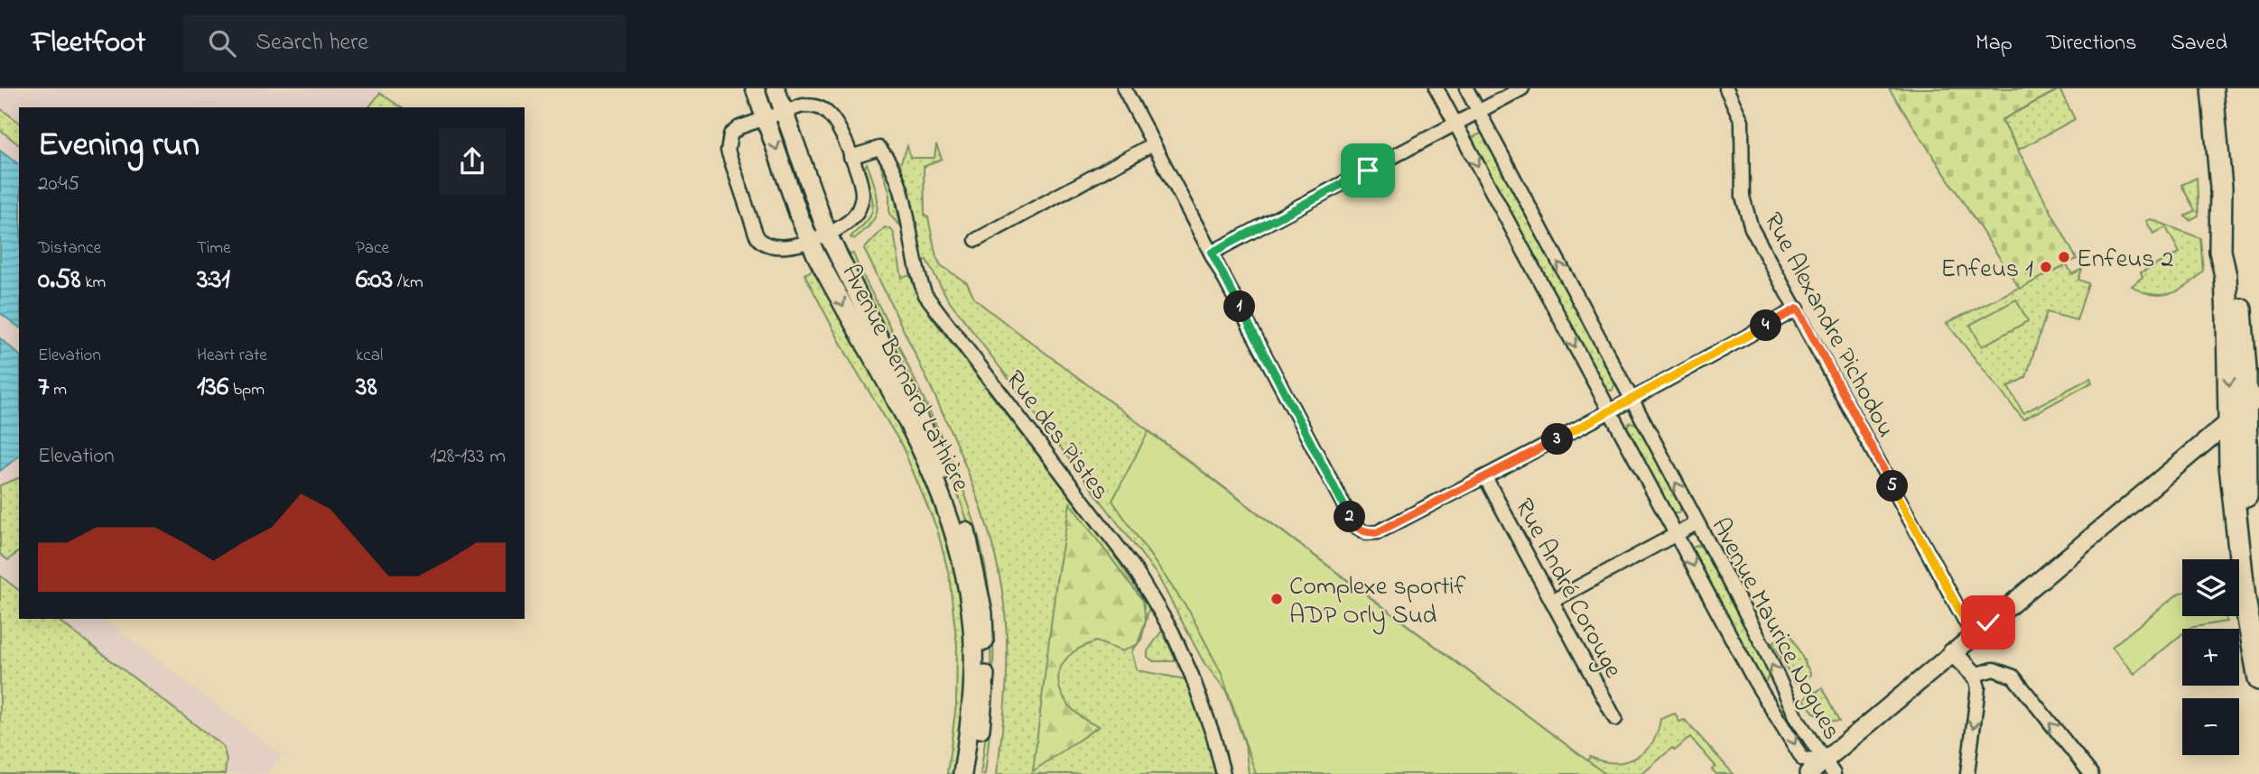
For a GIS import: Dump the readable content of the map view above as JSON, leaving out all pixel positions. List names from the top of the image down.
{
  "streets": {
    "main road": ["Avenue Bernard Lathière"],
    "street": [
      "Rue Alexandre Pichodou",
      "Rue des Pistes",
      "Rue André Corouge",
      "Avenue Maurice Nogues"
    ]
  },
  "places": ["Enfeus 2", "Enfeus 1", "Complexe sportif ADP Orly Sud"],
  "page": {
    "header": "Fleetfoot",
    "search": "Search here",
    "nav": ["Map", "Directions", "Saved"],
    "heading": ["Evening run", "20:45"],
    "stats": [
      ["Distance", "0.58 km"],
      ["Time", "3:31"],
      ["Pace", "6:03 /km"],
      ["Elevation", "7 m"],
      ["Heart rate", "136 bpm"],
      ["kcal", "38"]
    ],
    "pins": [
      "1",
      "4",
      "3",
      "5",
      "2"
    ],
    "chart": ["Elevation", "128–133 m"],
    "map_buttons": ["+", "−"]
  }
}
